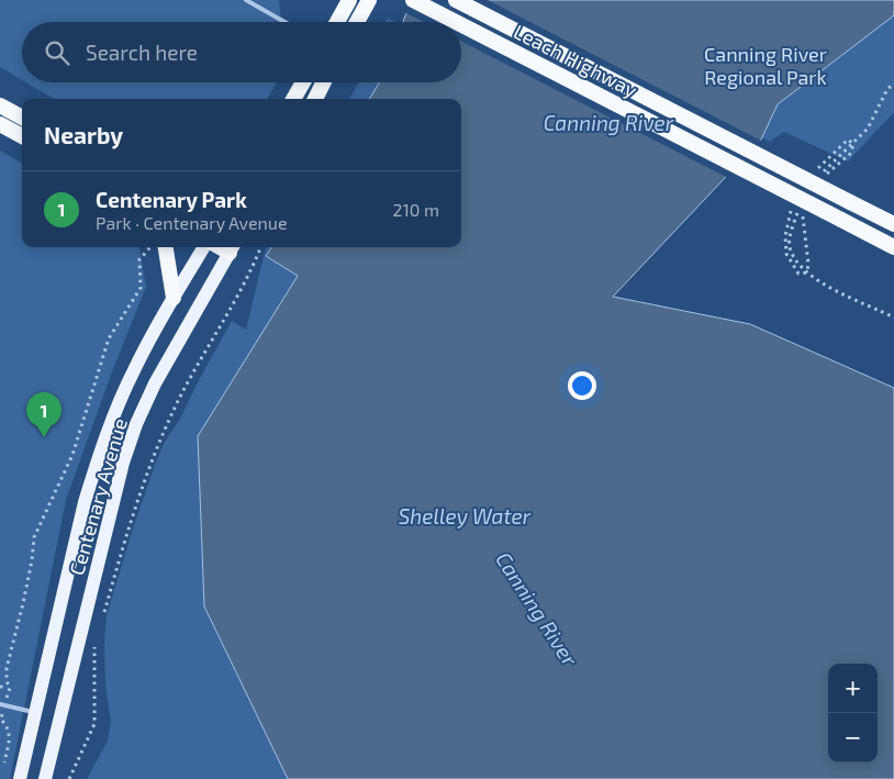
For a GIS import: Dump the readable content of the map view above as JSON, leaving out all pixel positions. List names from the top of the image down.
{
  "streets": {
    "highway": ["Leach Highway"],
    "main road": ["Centenary Avenue"]
  },
  "water": ["Canning River", "Shelley Water"],
  "parks": ["Canning River Regional Park"],
  "page": {
    "search": "Search here",
    "heading": "Nearby",
    "list": [
      {
        "mark": "1",
        "name": "Centenary Park",
        "note": "Park · Centenary Avenue",
        "value": "210 m"
      }
    ],
    "pins": "1",
    "map_buttons": ["+", "−"]
  }
}
